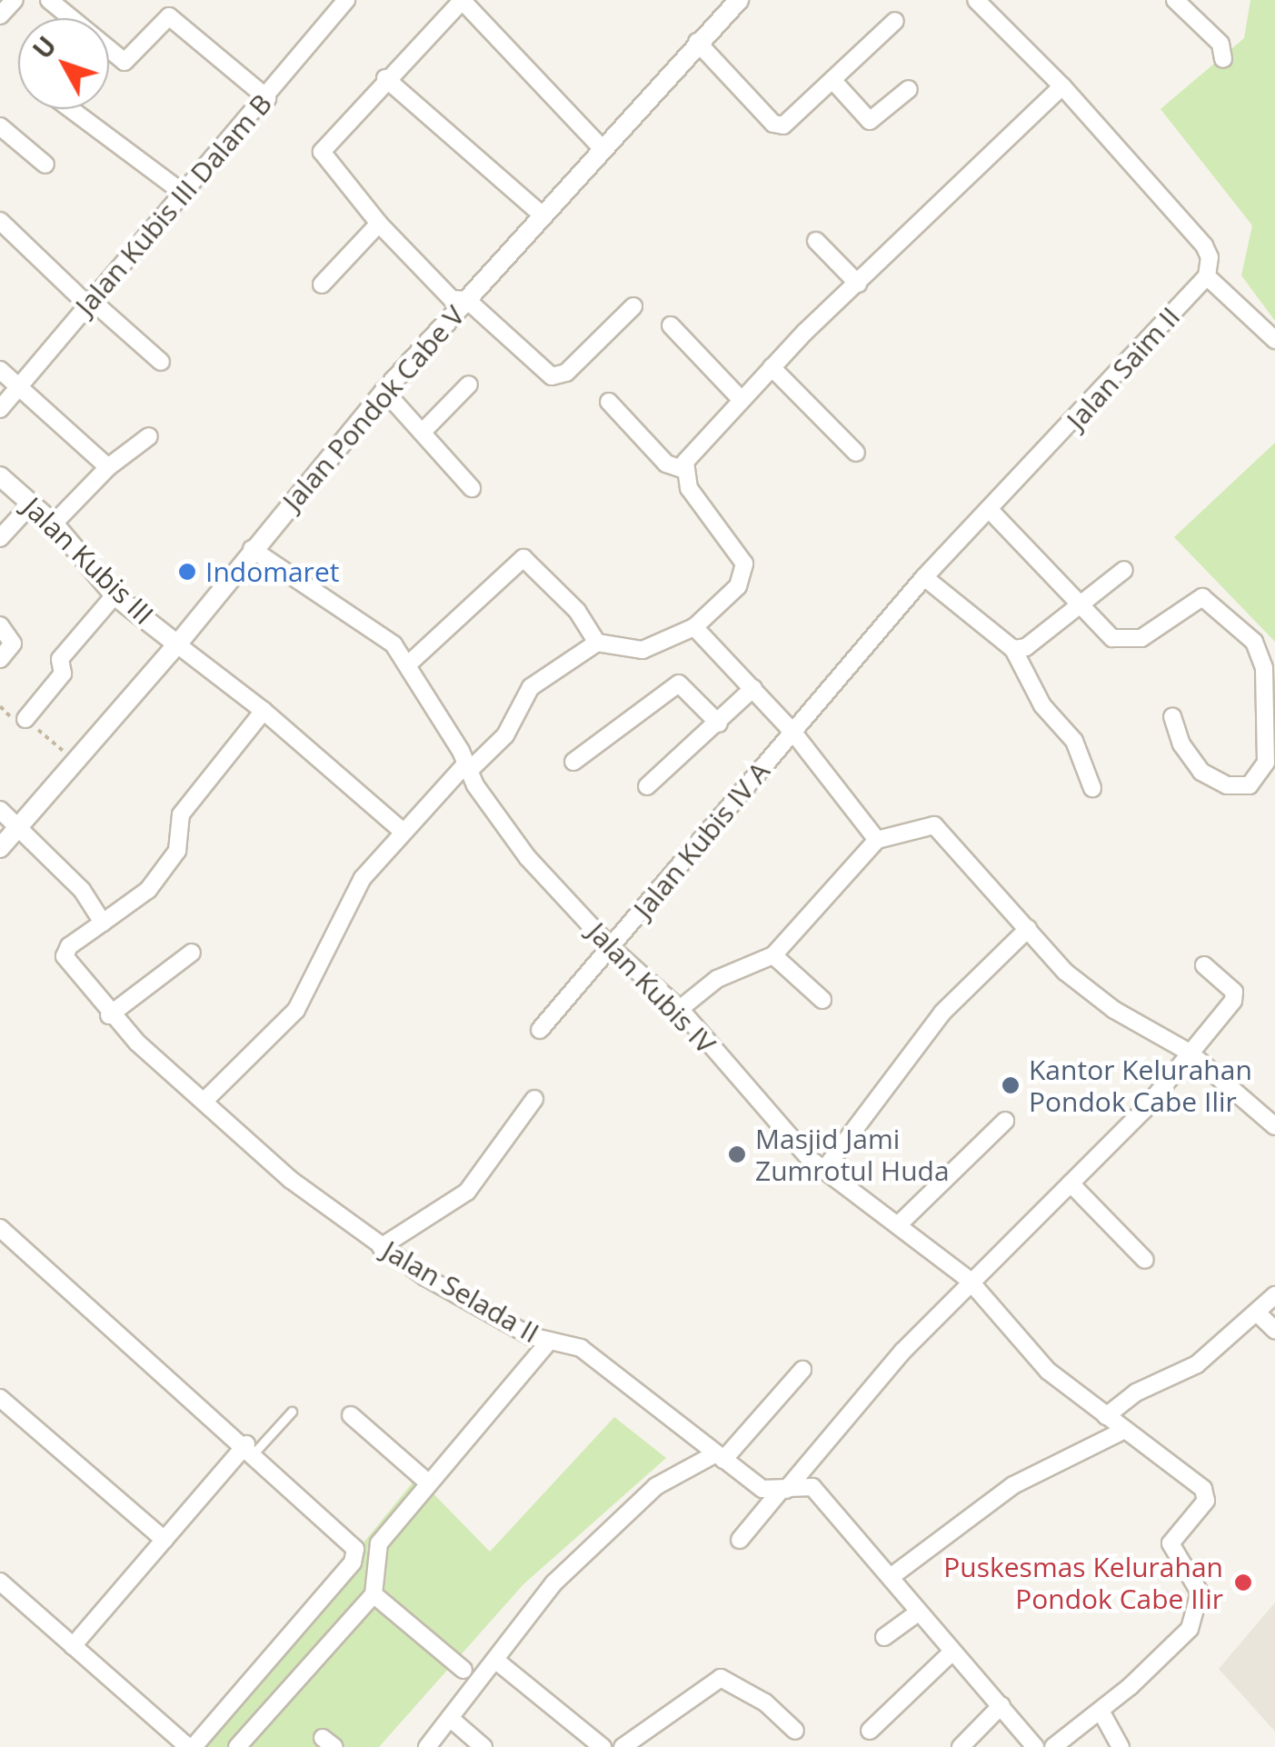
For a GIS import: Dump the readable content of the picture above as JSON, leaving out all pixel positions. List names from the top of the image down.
{
  "streets": {
    "street": [
      "Jalan Kubis III Dalam B",
      "Jalan Saim II",
      "Jalan Pondok Cabe V",
      "Jalan Kubis III",
      "Jalan Kubis IV A",
      "Jalan Kubis IV",
      "Jalan Selada II"
    ]
  },
  "crossings": [
    ["Jalan Saim II", "Jalan Kubis IV A"],
    ["Jalan Pondok Cabe V", "Jalan Kubis III"],
    ["Jalan Pondok Cabe V", "Jalan Kubis IV"],
    ["Jalan Kubis IV A", "Jalan Kubis IV"]
  ],
  "places": [
    "Indomaret",
    "Kantor Kelurahan Pondok Cabe Ilir",
    "Masjid Jami Zumrotul Huda",
    "Puskesmas Kelurahan Pondok Cabe Ilir"
  ],
  "north": "top left"
}
